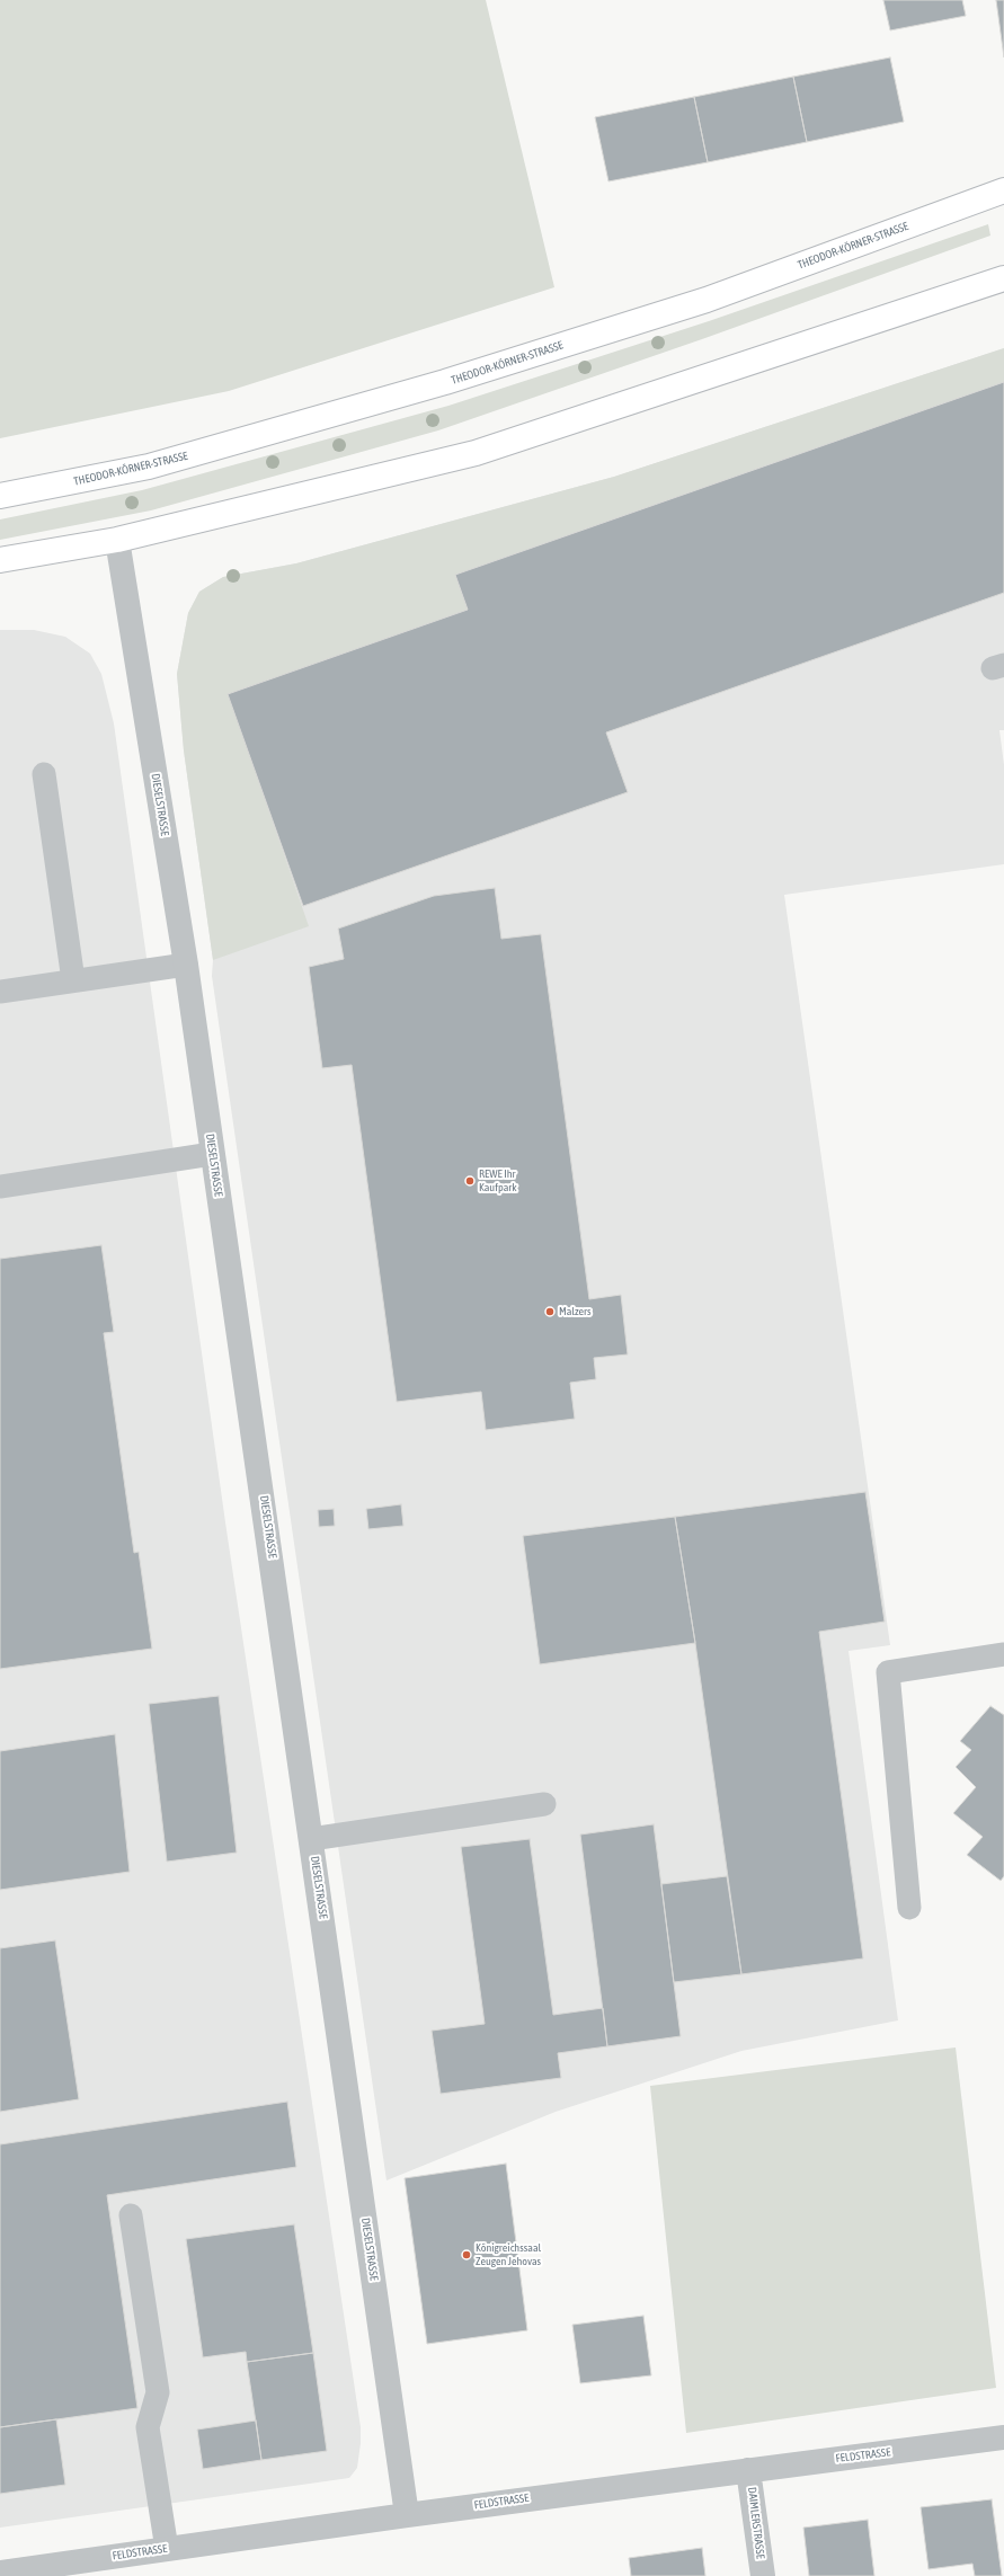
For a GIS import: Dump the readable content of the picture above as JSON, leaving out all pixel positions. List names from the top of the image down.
{
  "streets": {
    "main road": ["THEODOR-KÖRNER-STRASSE"],
    "street": ["DIESELSTRASSE", "FELDSTRASSE", "DAIMLERSTRASSE"]
  },
  "crossings": [
    ["DIESELSTRASSE", "FELDSTRASSE"],
    ["FELDSTRASSE", "DAIMLERSTRASSE"]
  ],
  "places": ["REWE Ihr Kaufpark", "Malzers", "Königreichssaal Zeugen Jehovas"]
}
